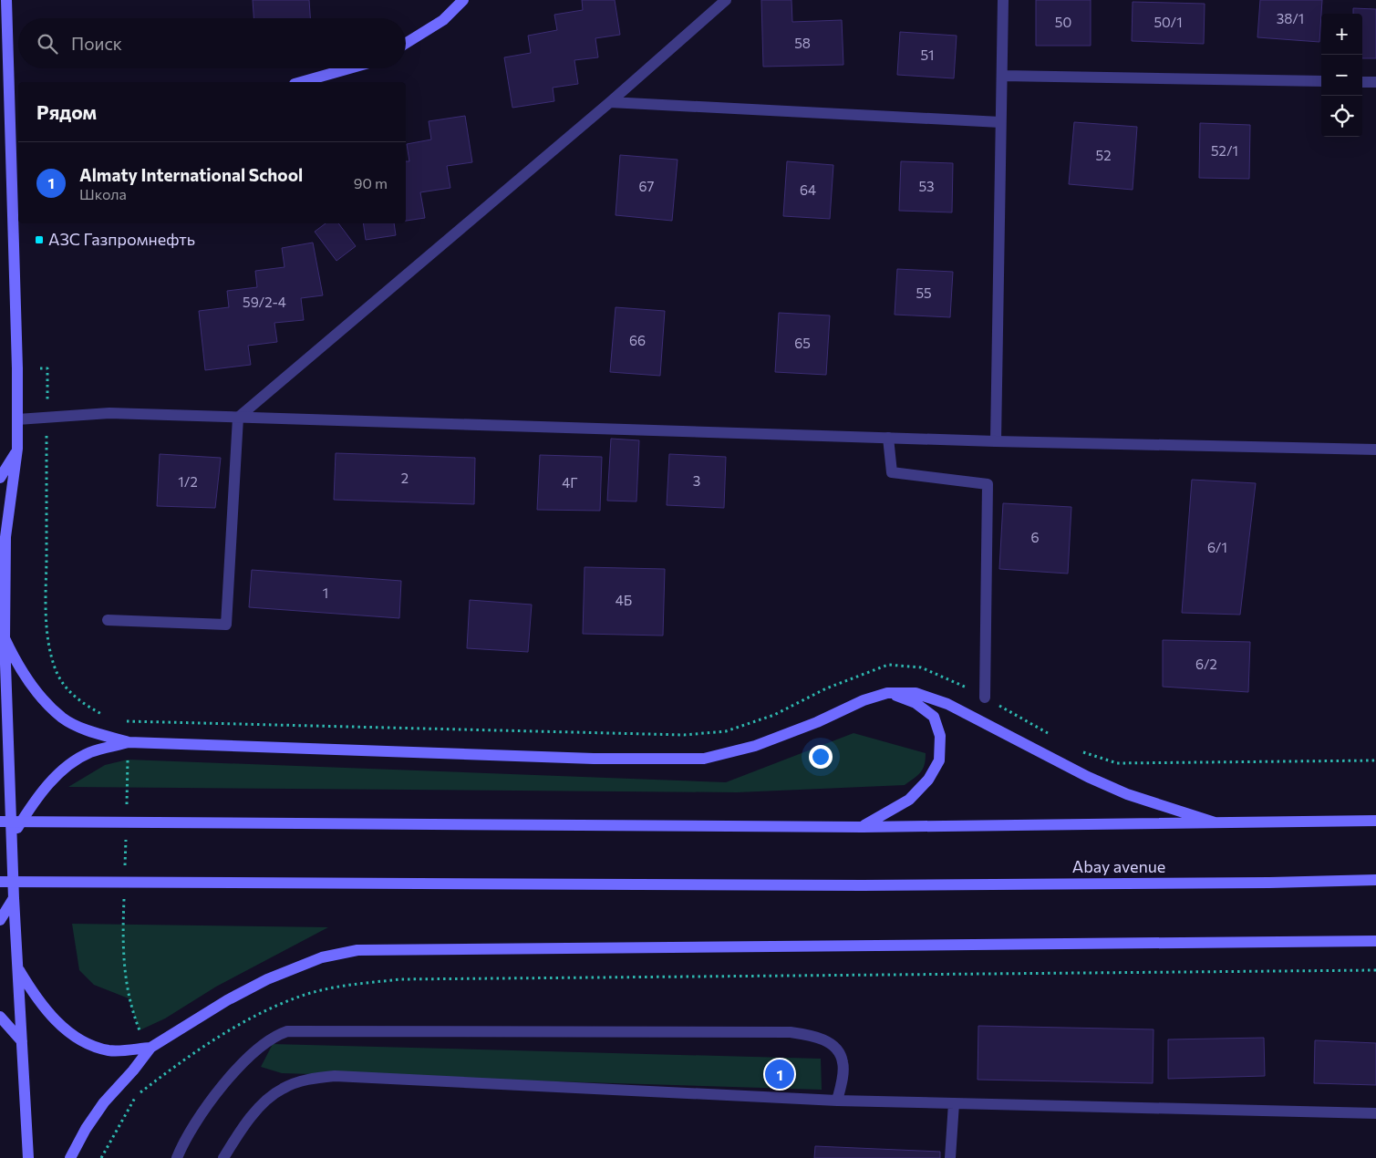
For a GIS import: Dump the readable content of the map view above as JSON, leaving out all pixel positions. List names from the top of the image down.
{
  "streets": {
    "main road": ["Abay avenue"]
  },
  "places": {
    "transit": ["АЗС Газпромнефть"]
  },
  "house_numbers": [
    "38/1",
    "50",
    "50/1",
    "58",
    "51",
    "52/1",
    "52",
    "67",
    "53",
    "64",
    "55",
    "59/2-4",
    "66",
    "65",
    "2",
    "3",
    "1/2",
    "4Г",
    "6",
    "6/1",
    "1",
    "4Б",
    "6/2"
  ],
  "page": {
    "map_buttons": ["+", "−"],
    "search": "Поиск",
    "heading": "Рядом",
    "list": [
      {
        "mark": "1",
        "name": "Almaty International School",
        "note": "Школа",
        "value": "90 m"
      }
    ],
    "pins": "1"
  }
}
